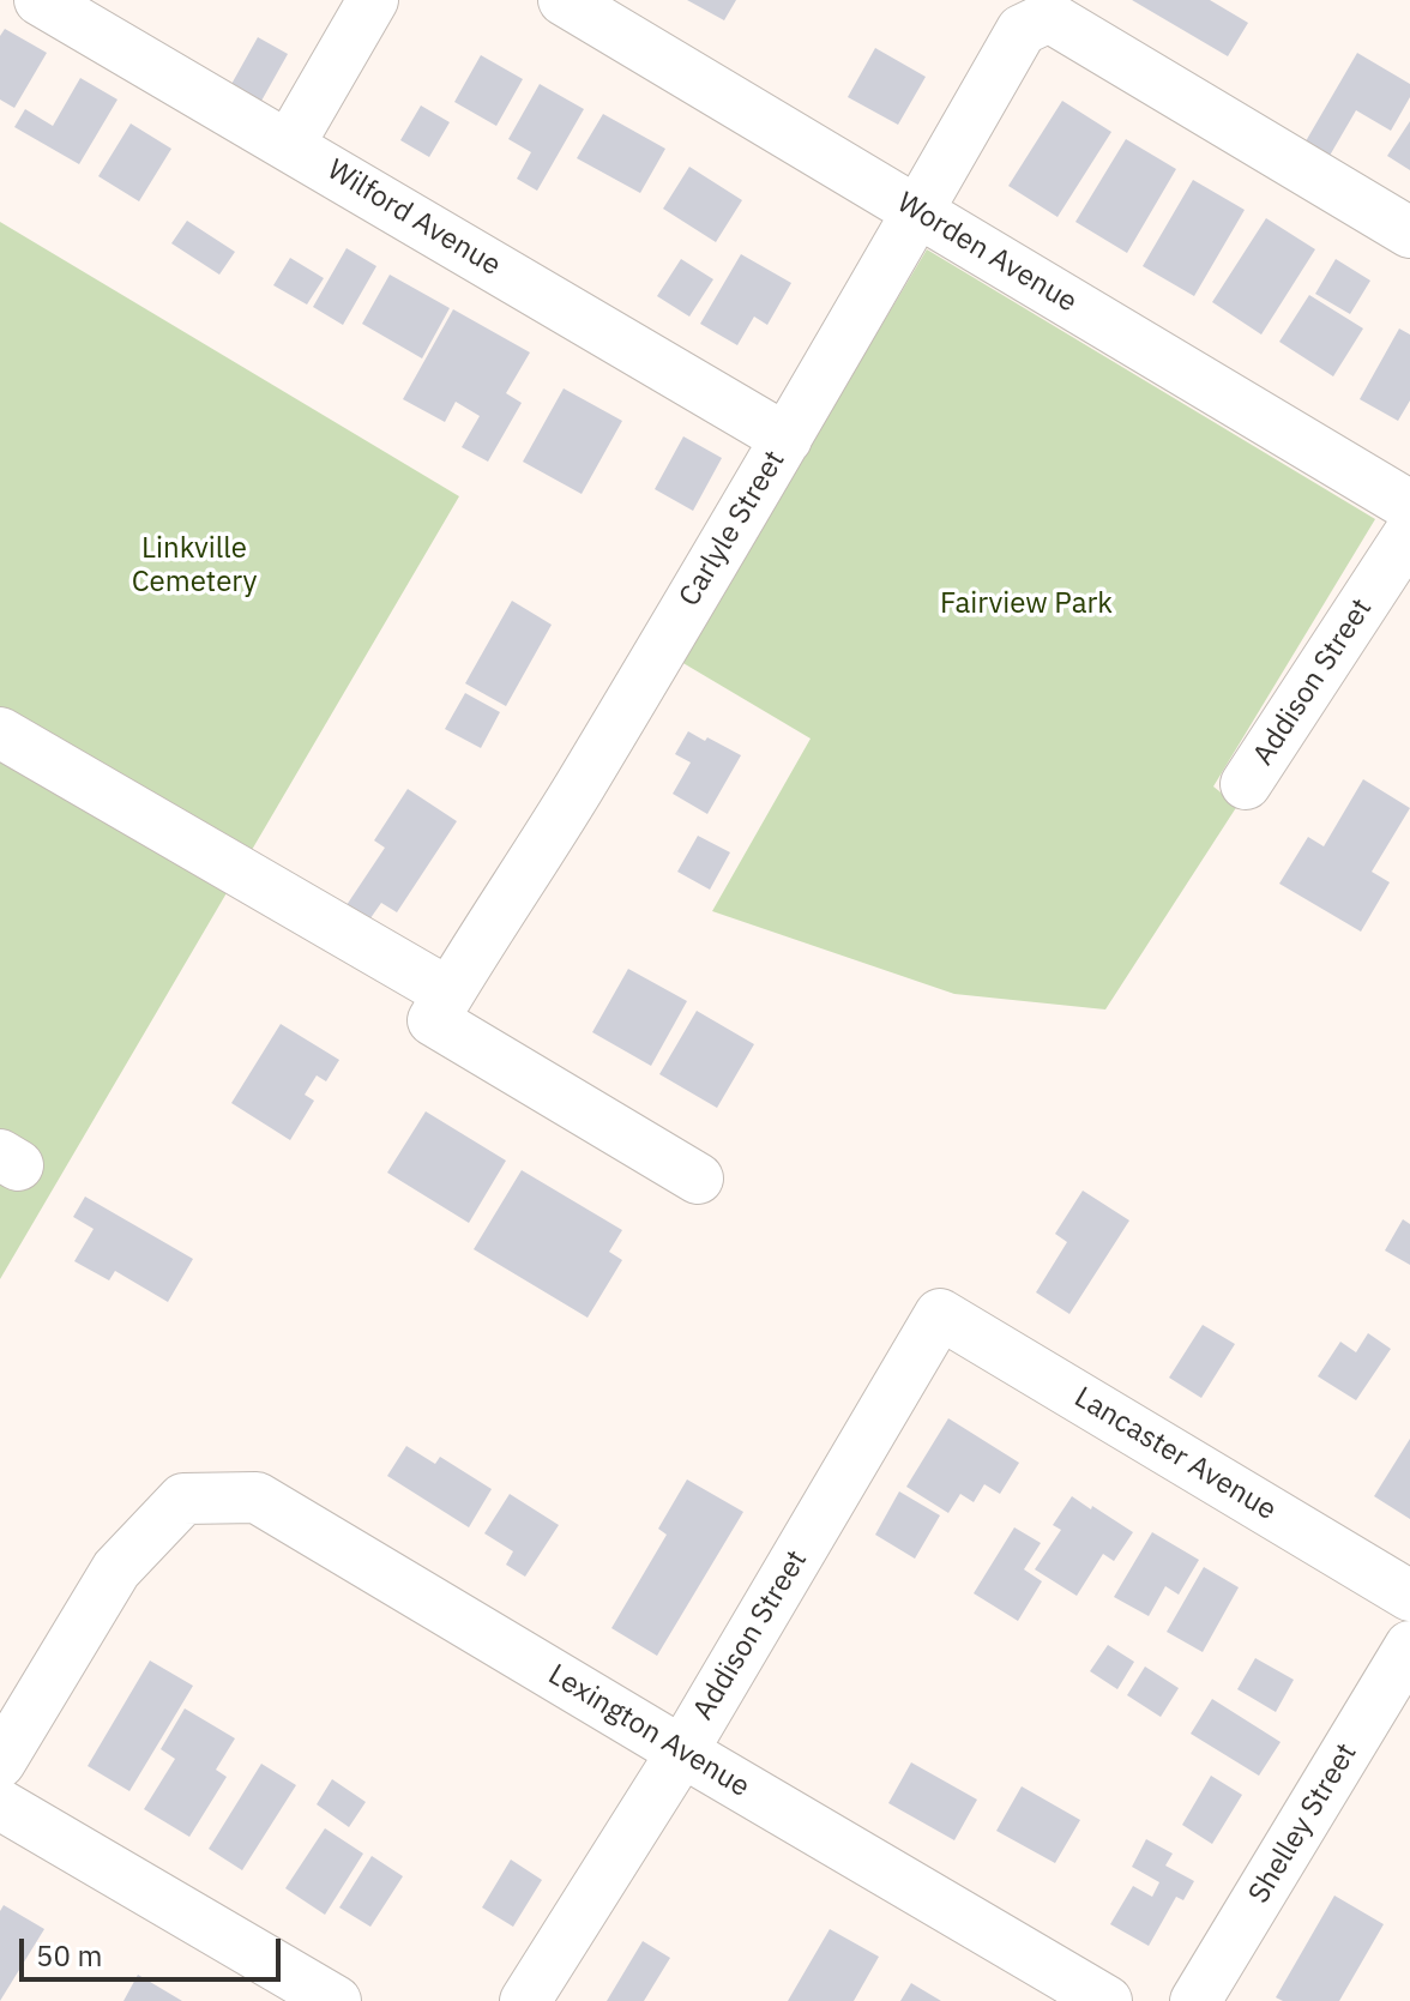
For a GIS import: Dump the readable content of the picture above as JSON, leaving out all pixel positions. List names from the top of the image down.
{
  "streets": {
    "street": [
      "Wilford Avenue",
      "Worden Avenue",
      "Carlyle Street",
      "Addison Street",
      "Lancaster Avenue",
      "Lexington Avenue",
      "Shelley Street"
    ]
  },
  "crossings": [
    ["Wilford Avenue", "Carlyle Street"],
    ["Worden Avenue", "Carlyle Street"],
    ["Addison Street", "Lancaster Avenue"],
    ["Addison Street", "Lexington Avenue"]
  ],
  "parks": ["Linkville Cemetery", "Fairview Park"],
  "scale_bar": "50 m"
}
